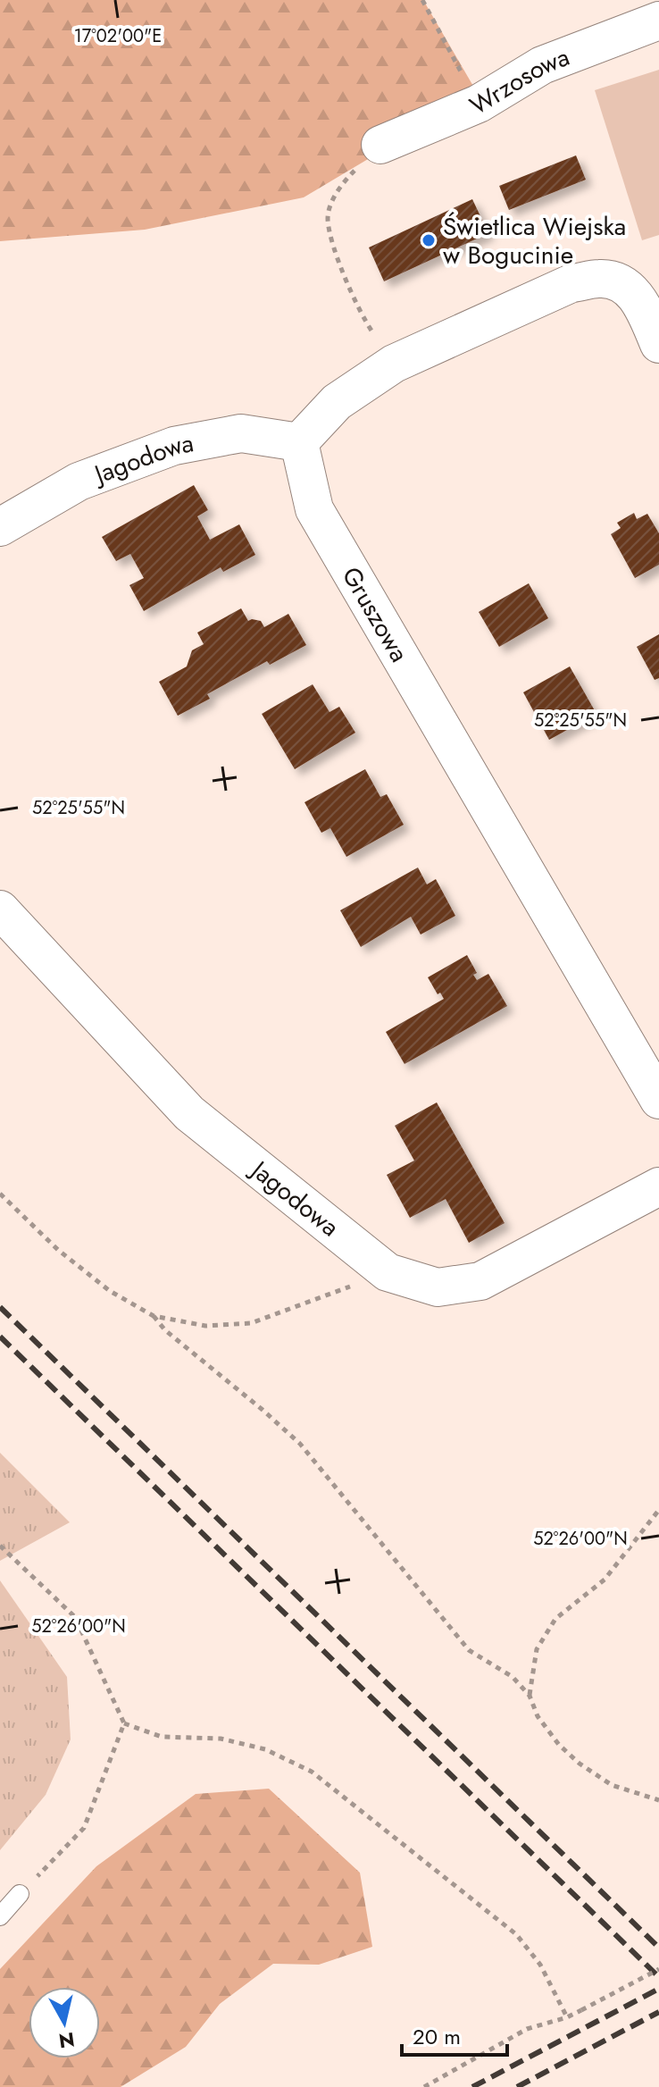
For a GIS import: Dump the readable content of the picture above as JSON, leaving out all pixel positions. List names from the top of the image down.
{
  "streets": {
    "street": ["Wrzosowa", "Jagodowa", "Gruszowa"]
  },
  "crossings": [
    ["Jagodowa", "Gruszowa"]
  ],
  "places": ["Świetlica Wiejska w Bogucinie"],
  "scale_bar": "20 m",
  "north": "bottom",
  "coordinates": ["17°02'00\"E", "52°25'55\"N", "52°26'00\"N"]
}
